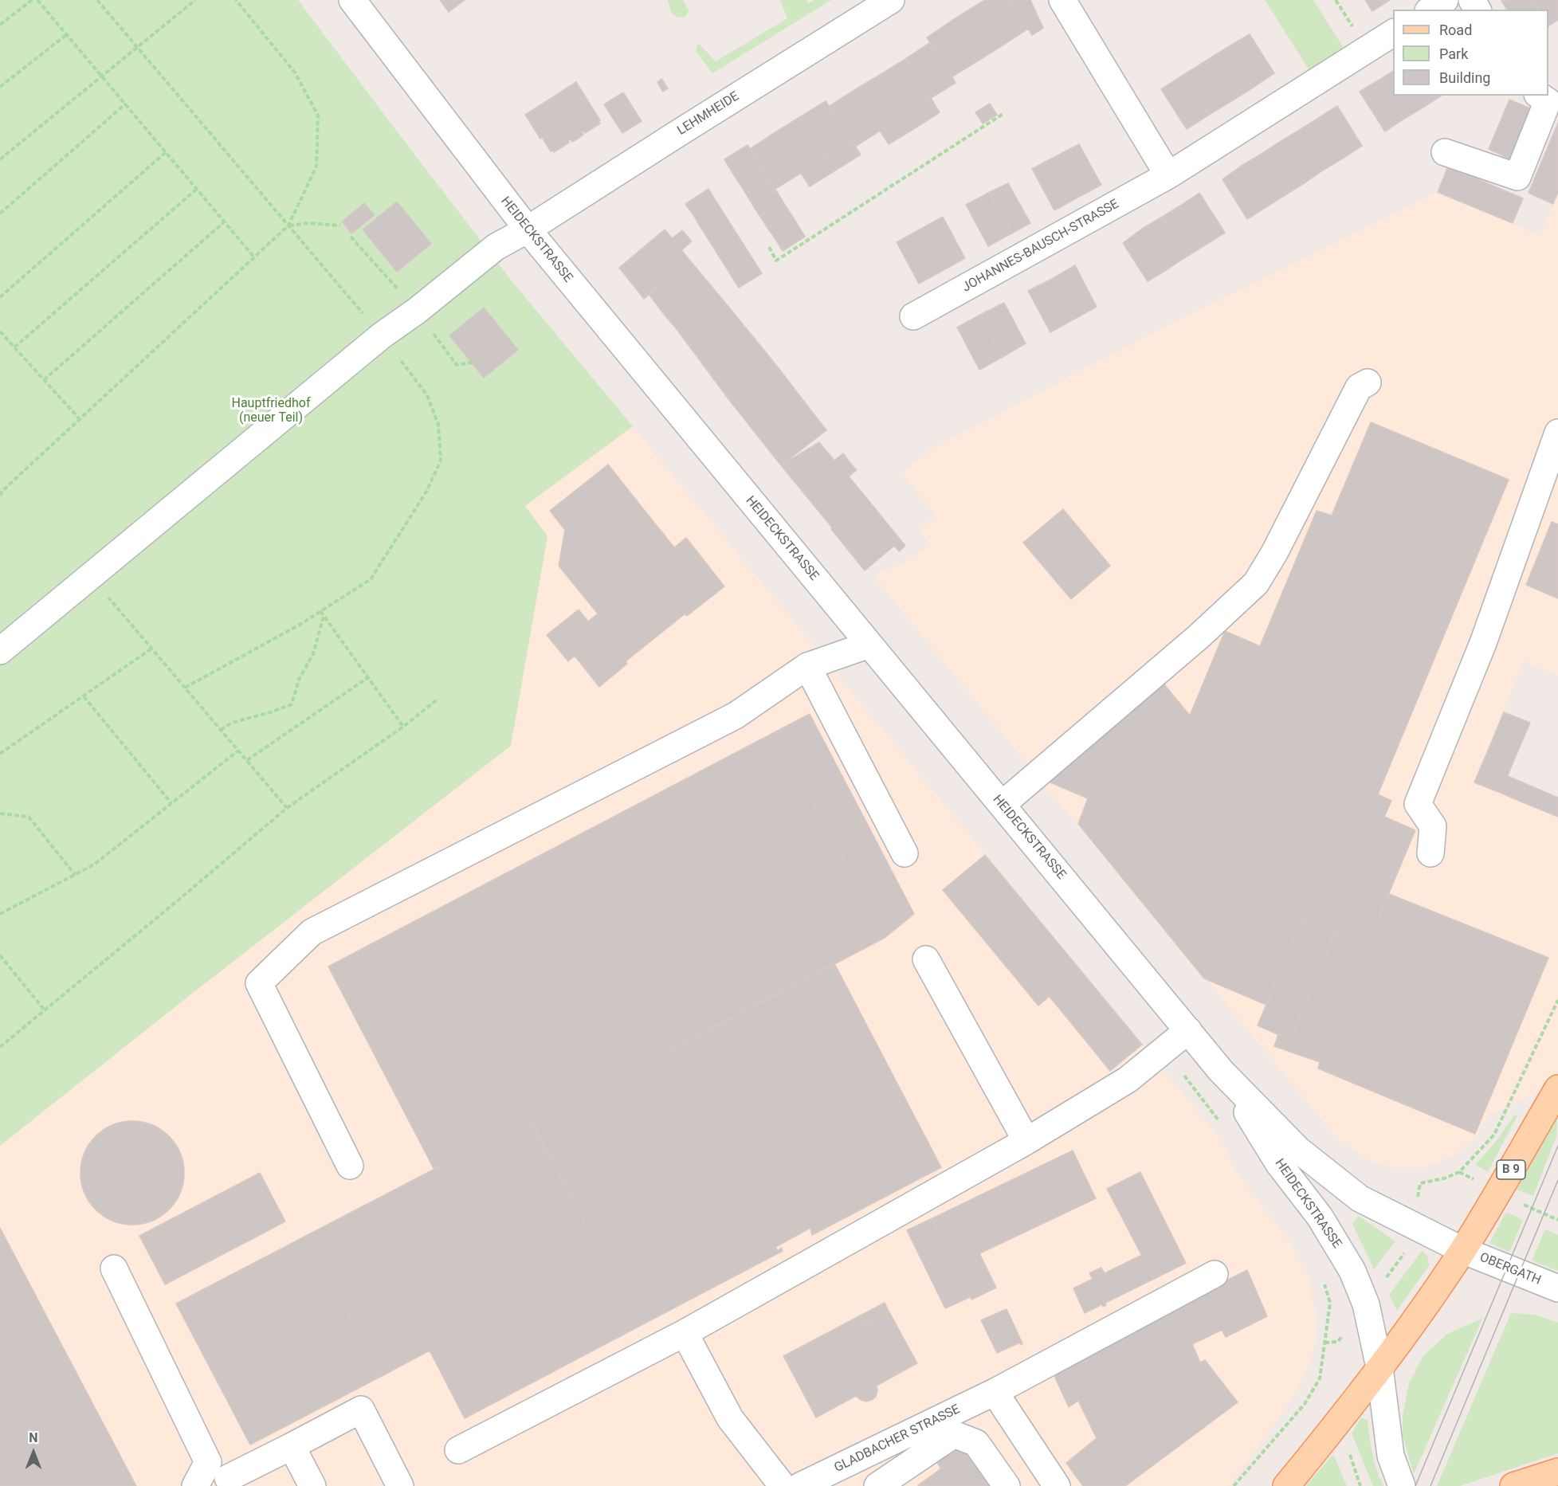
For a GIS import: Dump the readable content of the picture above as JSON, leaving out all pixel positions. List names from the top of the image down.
{
  "streets": {
    "main road": ["B 9"],
    "street": [
      "LEHMHEIDE",
      "HEIDECKSTRASSE",
      "JOHANNES-BAUSCH-STRASSE",
      "OBERGATH",
      "GLADBACHER STRASSE"
    ]
  },
  "crossings": [
    ["LEHMHEIDE", "HEIDECKSTRASSE"],
    ["HEIDECKSTRASSE", "B 9"],
    ["HEIDECKSTRASSE", "OBERGATH"],
    ["B 9", "OBERGATH"]
  ],
  "parks": ["Hauptfriedhof (neuer Teil)"],
  "legend": ["Road", "Park", "Building"],
  "north": "top"
}
